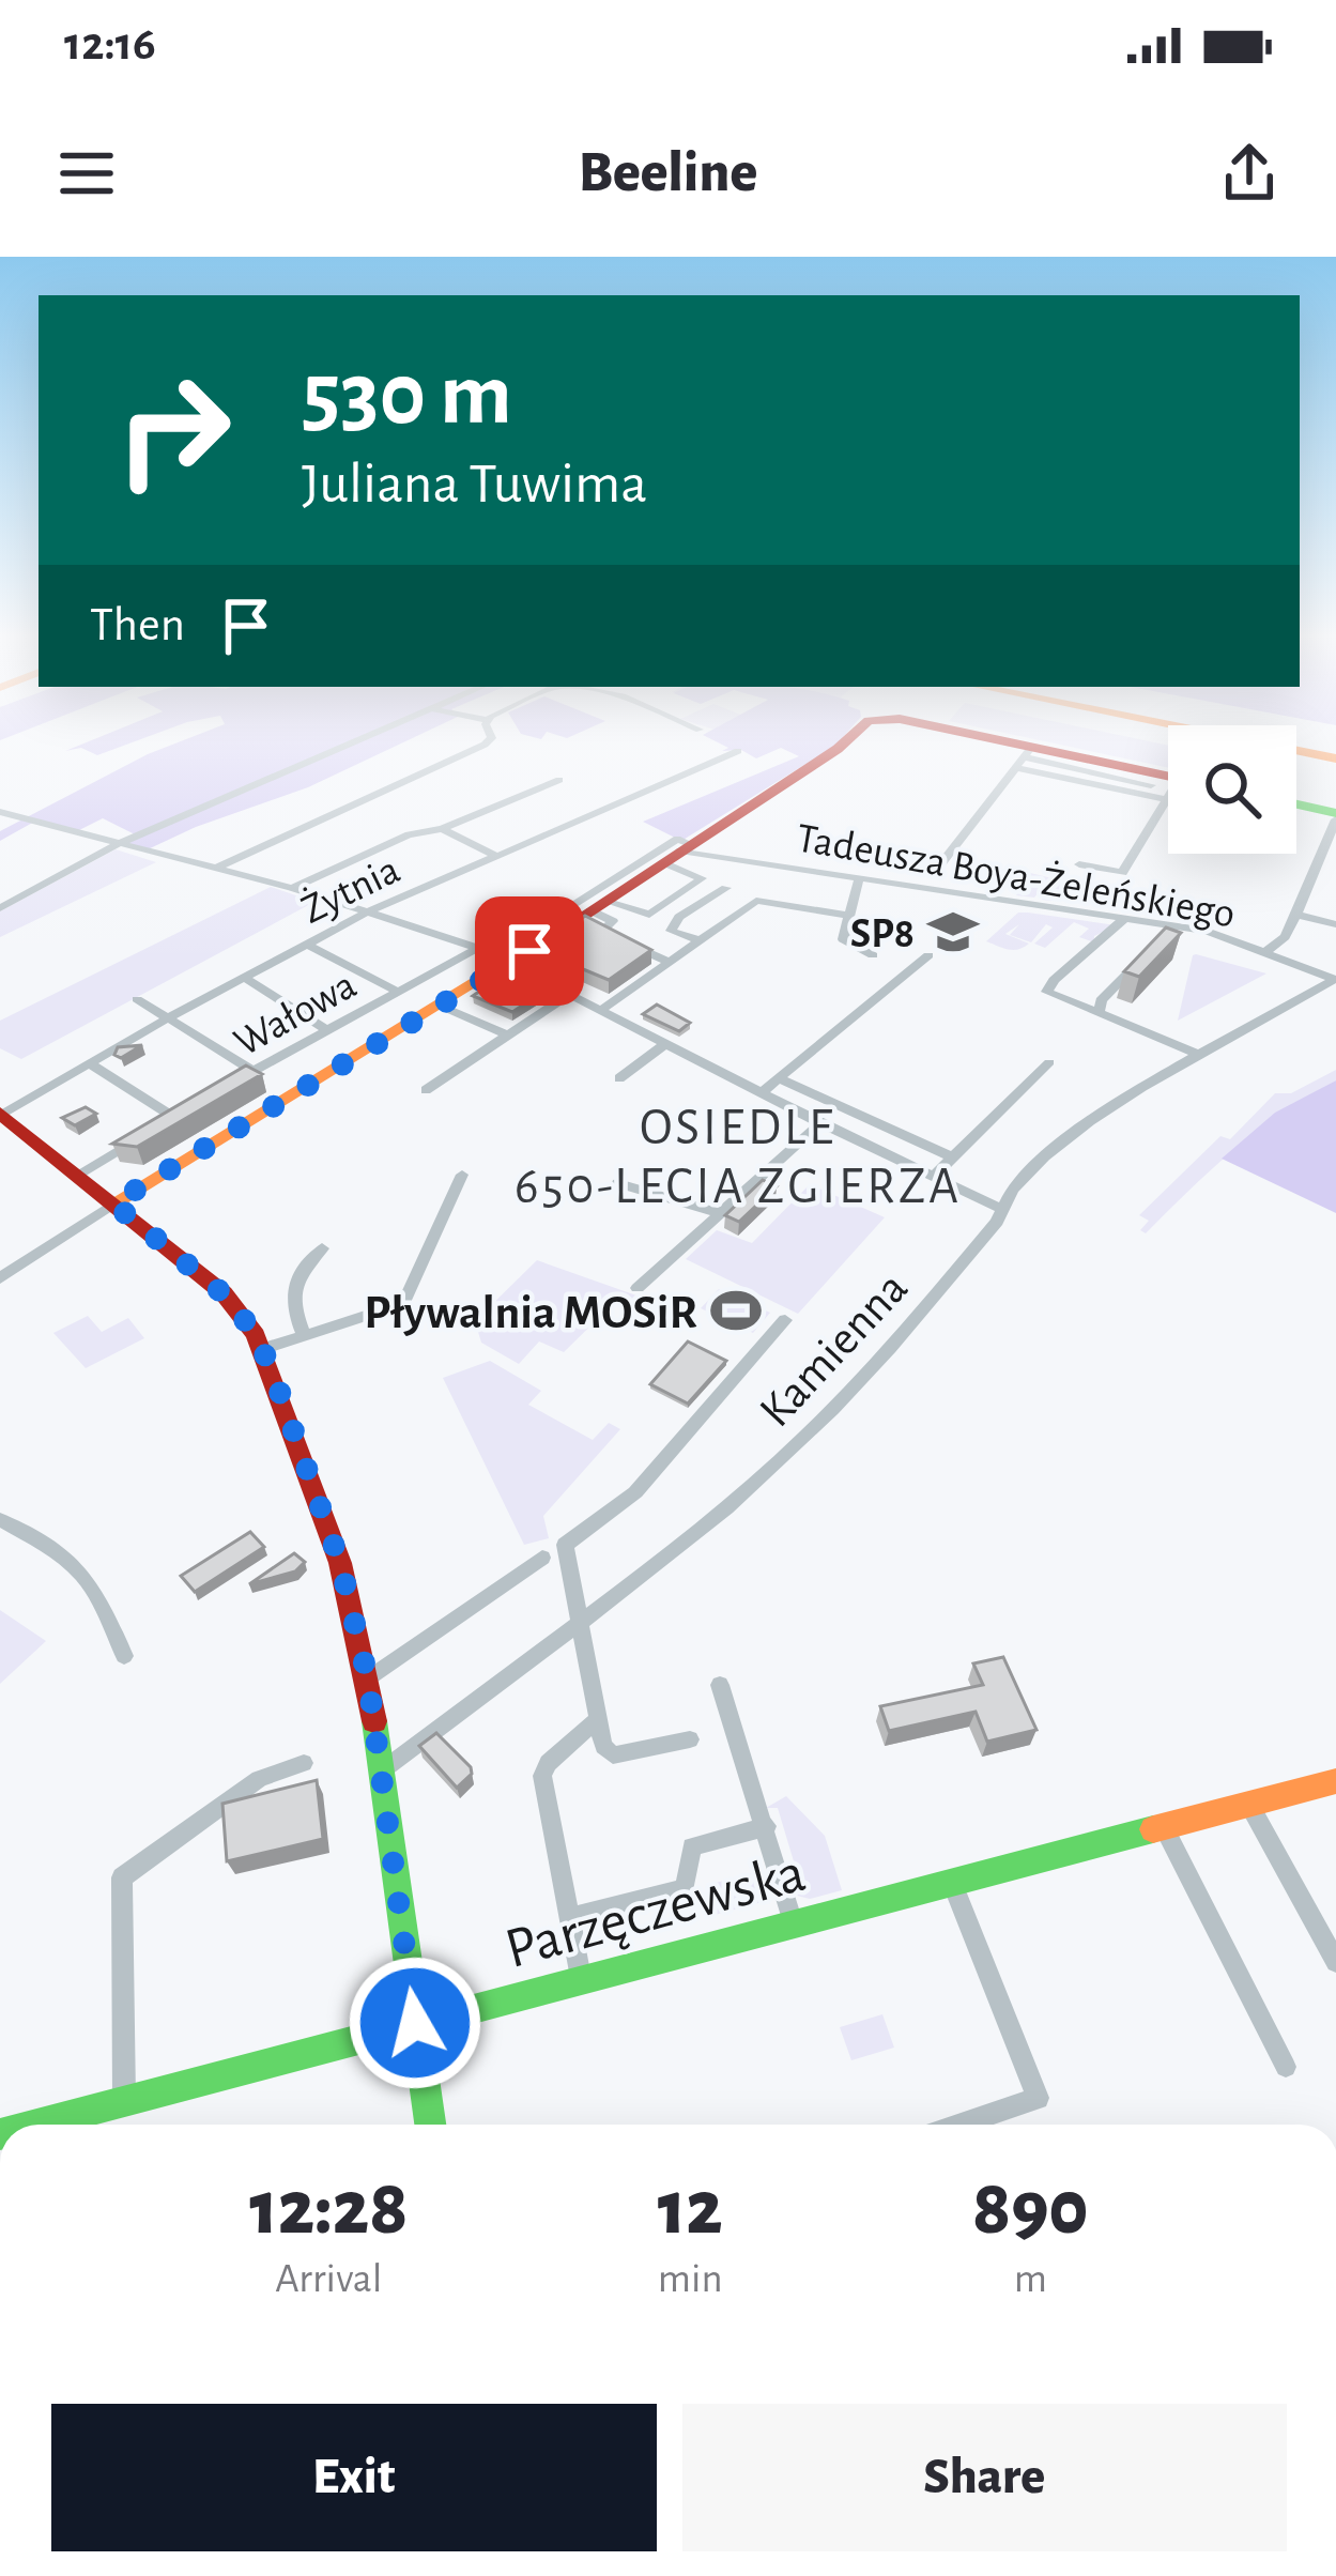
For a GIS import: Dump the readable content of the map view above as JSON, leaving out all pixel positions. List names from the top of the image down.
{
  "streets": {
    "main road": ["Parzęczewska"],
    "street": [
      "Tadeusza Boya-Żeleńskiego",
      "Żytnia",
      "Wałowa",
      "Kamienna"
    ]
  },
  "crossings": [
    ["Tadeusza Boya-Żeleńskiego", "Kamienna"]
  ],
  "districts": ["OSIEDLE 650-LECIA ZGIERZA"],
  "places": {
    "school or university": ["SP8"],
    "sports": ["Pływalnia MOSiR"]
  },
  "page": {
    "status": "12:16",
    "header": "Beeline",
    "turn": ["530 m", "Juliana Tuwima"],
    "then": "Then",
    "eta": [
      "12:28",
      "Arrival",
      "12",
      "min",
      "890",
      "m"
    ],
    "buttons": ["Exit", "Share"]
  }
}
